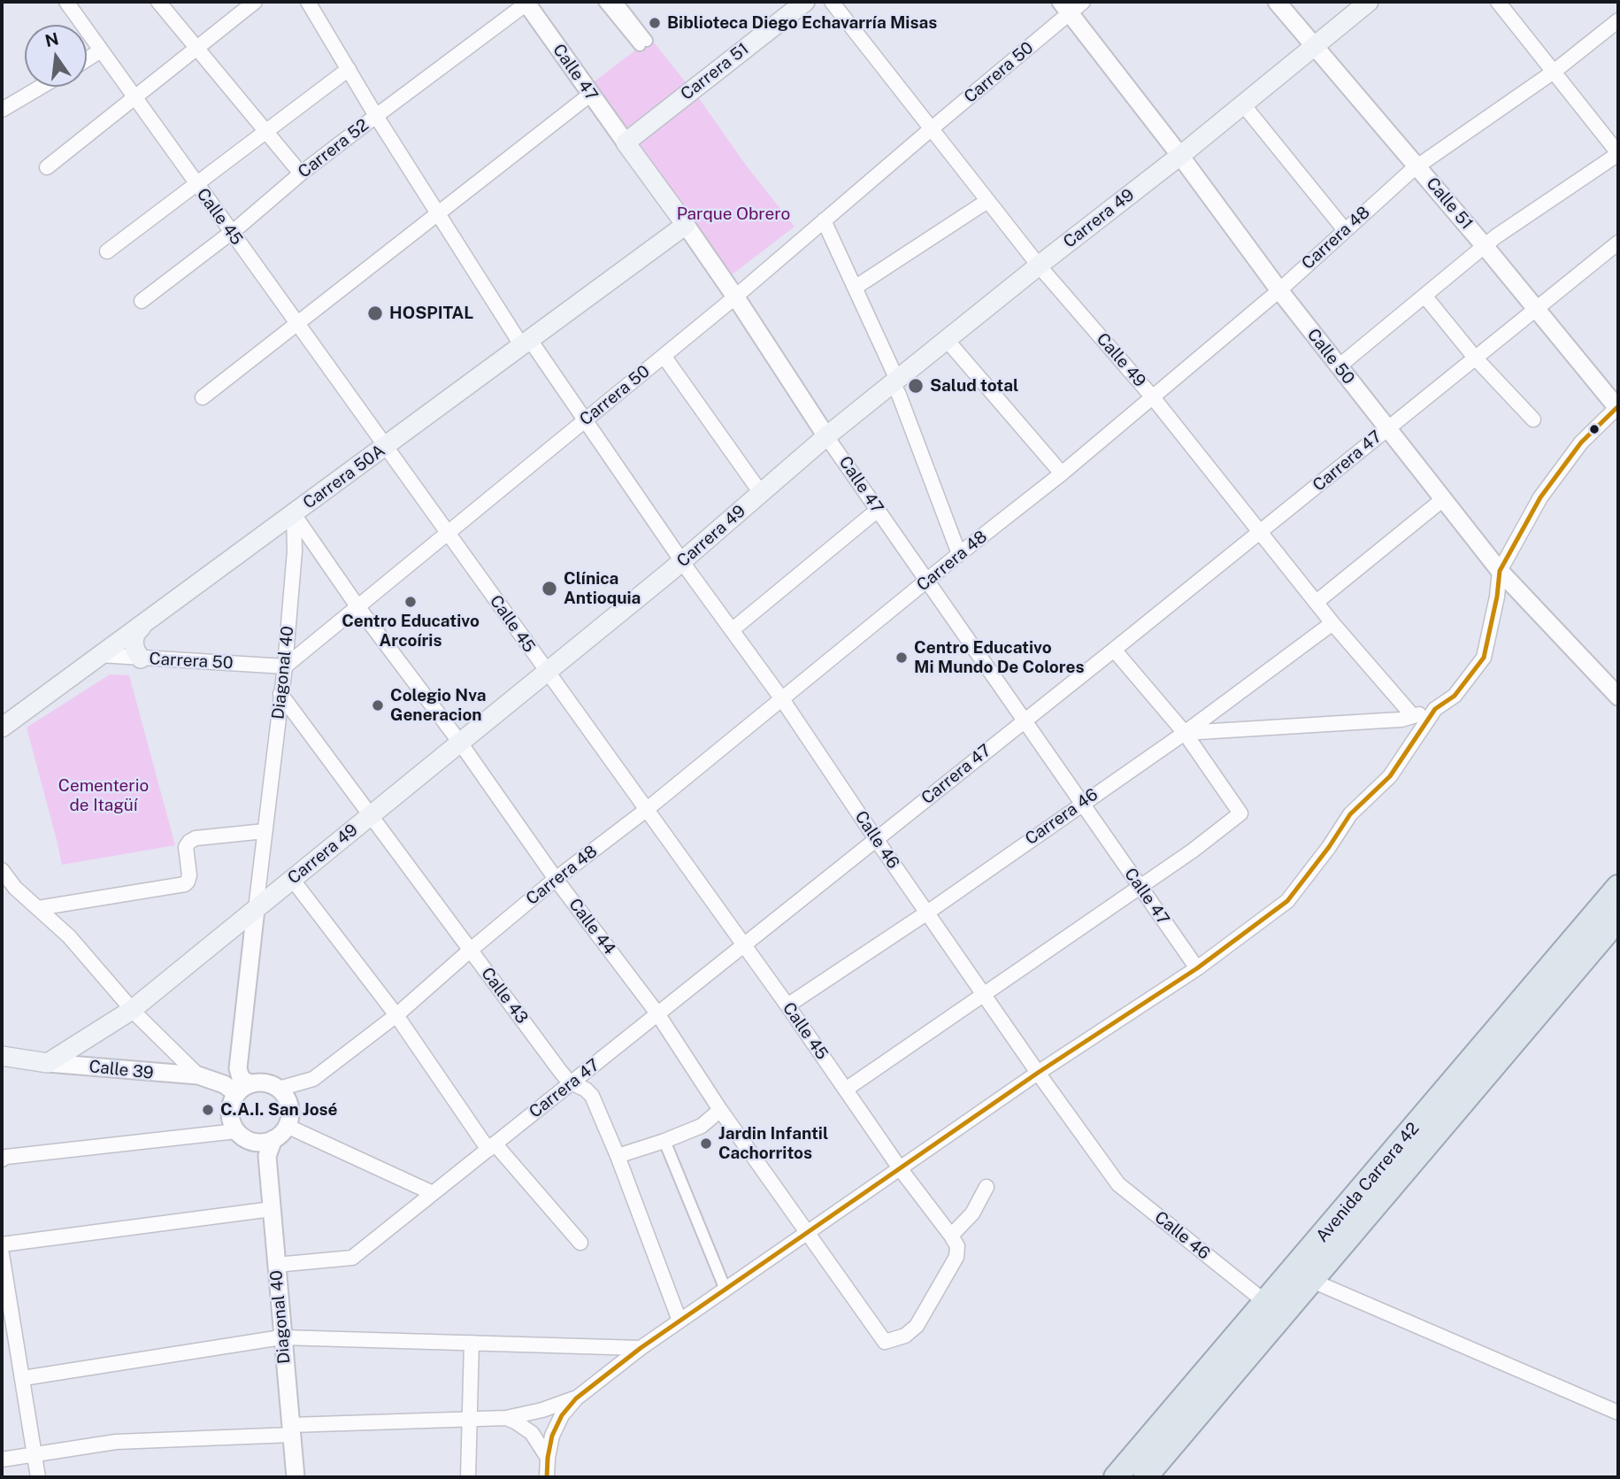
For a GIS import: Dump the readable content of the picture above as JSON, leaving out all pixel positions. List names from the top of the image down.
{
  "streets": {
    "highway": ["Avenida Carrera 42"],
    "main road": [
      "Carrera 51",
      "Calle 47",
      "Carrera 49",
      "Carrera 50A",
      "Calle 39"
    ],
    "street": [
      "Carrera 50",
      "Carrera 52",
      "Calle 51",
      "Calle 45",
      "Carrera 48",
      "Calle 50",
      "Calle 49",
      "Carrera 47",
      "Diagonal 40",
      "Carrera 46",
      "Calle 46",
      "Calle 44",
      "Calle 43"
    ]
  },
  "crossings": [
    ["Carrera 51", "Calle 47"],
    ["Calle 47", "Carrera 50"],
    ["Calle 47", "Carrera 52"],
    ["Calle 47", "Carrera 49"],
    ["Calle 47", "Carrera 48"],
    ["Calle 47", "Carrera 47"],
    ["Calle 47", "Carrera 50A"],
    ["Calle 47", "Carrera 46"],
    ["Carrera 50", "Calle 45"],
    ["Carrera 50", "Calle 50"],
    ["Carrera 50", "Calle 49"],
    ["Carrera 50", "Carrera 50A"],
    ["Carrera 50", "Diagonal 40"],
    ["Carrera 50", "Calle 46"],
    ["Carrera 50", "Calle 44"],
    ["Carrera 52", "Calle 45"],
    ["Carrera 52", "Calle 46"],
    ["Calle 51", "Carrera 49"],
    ["Calle 51", "Carrera 48"],
    ["Calle 51", "Carrera 47"],
    ["Calle 45", "Carrera 49"],
    ["Calle 45", "Carrera 48"],
    ["Calle 45", "Carrera 47"],
    ["Calle 45", "Carrera 50A"],
    ["Calle 45", "Carrera 46"],
    ["Calle 45", "Calle 44"],
    ["Carrera 49", "Calle 50"],
    ["Carrera 49", "Calle 49"],
    ["Carrera 49", "Diagonal 40"],
    ["Carrera 49", "Calle 46"],
    ["Carrera 49", "Calle 44"],
    ["Carrera 49", "Calle 43"],
    ["Carrera 49", "Calle 39"],
    ["Carrera 48", "Calle 50"],
    ["Carrera 48", "Calle 49"],
    ["Carrera 48", "Diagonal 40"],
    ["Carrera 48", "Calle 46"],
    ["Carrera 48", "Calle 44"],
    ["Carrera 48", "Calle 43"],
    ["Carrera 48", "Calle 39"],
    ["Calle 50", "Carrera 47"],
    ["Calle 49", "Carrera 47"],
    ["Calle 49", "Carrera 46"],
    ["Carrera 47", "Diagonal 40"],
    ["Carrera 47", "Calle 46"],
    ["Carrera 47", "Calle 44"],
    ["Carrera 47", "Calle 43"],
    ["Carrera 50A", "Diagonal 40"],
    ["Carrera 50A", "Calle 46"],
    ["Carrera 50A", "Calle 44"],
    ["Diagonal 40", "Calle 44"],
    ["Diagonal 40", "Calle 43"],
    ["Diagonal 40", "Calle 39"],
    ["Carrera 46", "Calle 46"],
    ["Calle 46", "Avenida Carrera 42"]
  ],
  "parks": ["Parque Obrero", "Cementerio de Itagüí"],
  "places": [
    "Biblioteca Diego Echavarría Misas",
    "HOSPITAL",
    "Salud total",
    "Clínica Antioquia",
    "Centro Educativo Arcoíris",
    "Centro Educativo Mi Mundo De Colores",
    "Colegio Nva Generacion",
    "C.A.I. San José",
    "Jardin Infantil Cachorritos"
  ],
  "north": "top"
}
